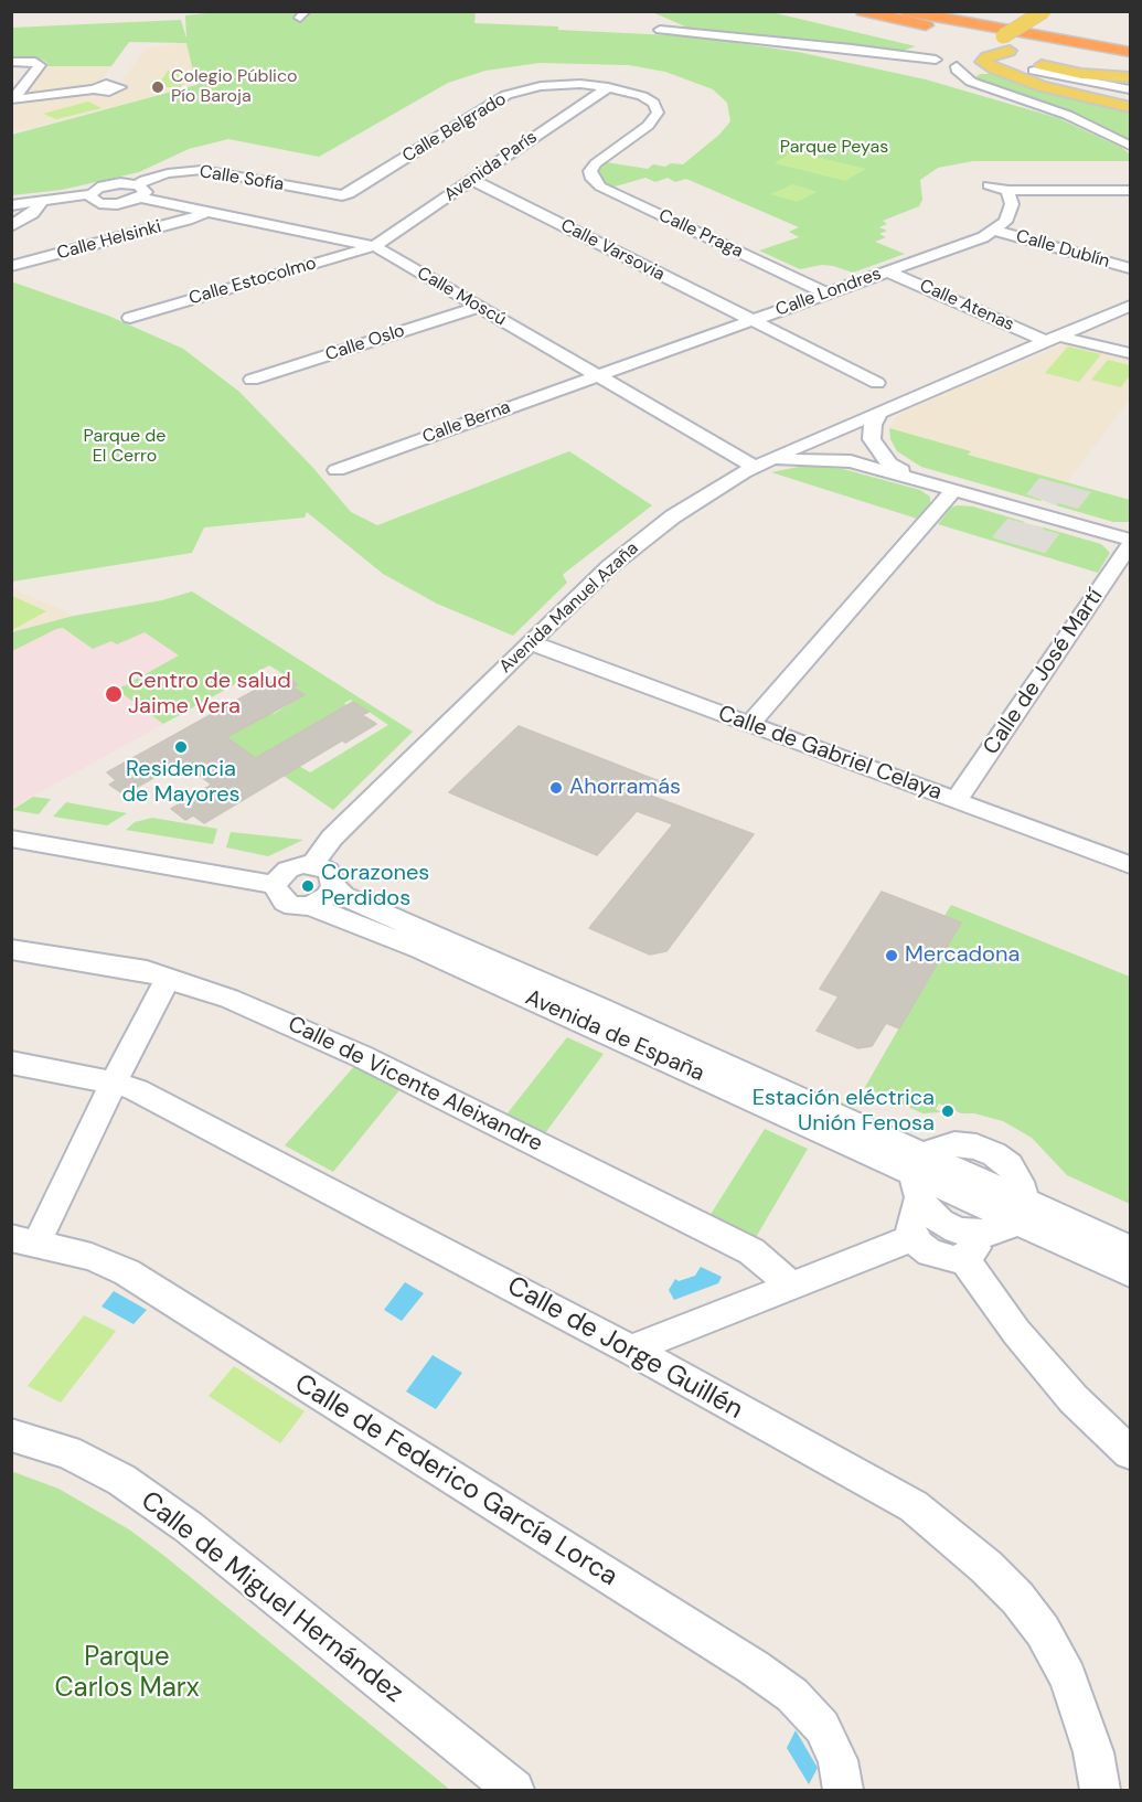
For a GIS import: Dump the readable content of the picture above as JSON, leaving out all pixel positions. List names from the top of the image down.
{
  "streets": {
    "street": [
      "Calle Belgrado",
      "Avenida París",
      "Calle Sofía",
      "Calle Praga",
      "Calle Helsinki",
      "Calle Dublín",
      "Calle Varsovia",
      "Calle Estocolmo",
      "Calle Londres",
      "Calle Moscú",
      "Calle Atenas",
      "Calle Oslo",
      "Calle Berna",
      "Avenida Manuel Azaña",
      "Calle de José Martí",
      "Calle de Gabriel Celaya",
      "Avenida de España",
      "Calle de Vicente Aleixandre",
      "Calle de Jorge Guillén",
      "Calle de Federico García Lorca",
      "Calle de Miguel Hernández"
    ]
  },
  "crossings": [
    ["Calle Belgrado", "Avenida París"],
    ["Calle Belgrado", "Calle Sofía"],
    ["Calle Belgrado", "Calle Praga"],
    ["Avenida París", "Calle Varsovia"],
    ["Avenida París", "Calle Estocolmo"],
    ["Avenida París", "Calle Moscú"],
    ["Calle Sofía", "Calle Moscú"],
    ["Calle Praga", "Calle Londres"],
    ["Calle Helsinki", "Calle Moscú"],
    ["Calle Dublín", "Calle Londres"],
    ["Calle Varsovia", "Calle Londres"],
    ["Calle Estocolmo", "Calle Moscú"],
    ["Calle Londres", "Calle Moscú"],
    ["Calle Londres", "Calle Atenas"],
    ["Calle Londres", "Calle Berna"],
    ["Calle Moscú", "Calle Oslo"],
    ["Calle Moscú", "Calle Berna"],
    ["Calle Moscú", "Avenida Manuel Azaña"],
    ["Calle Atenas", "Avenida Manuel Azaña"],
    ["Avenida Manuel Azaña", "Calle de Gabriel Celaya"],
    ["Avenida Manuel Azaña", "Avenida de España"],
    ["Calle de José Martí", "Calle de Gabriel Celaya"]
  ],
  "parks": ["Parque Peyas", "Parque de El Cerro", "Parque Carlos Marx"],
  "places": [
    "Colegio Público Pío Baroja",
    "Centro de salud Jaime Vera",
    "Residencia de Mayores",
    "Ahorramás",
    "Corazones Perdidos",
    "Mercadona",
    "Estación eléctrica Unión Fenosa"
  ]
}
